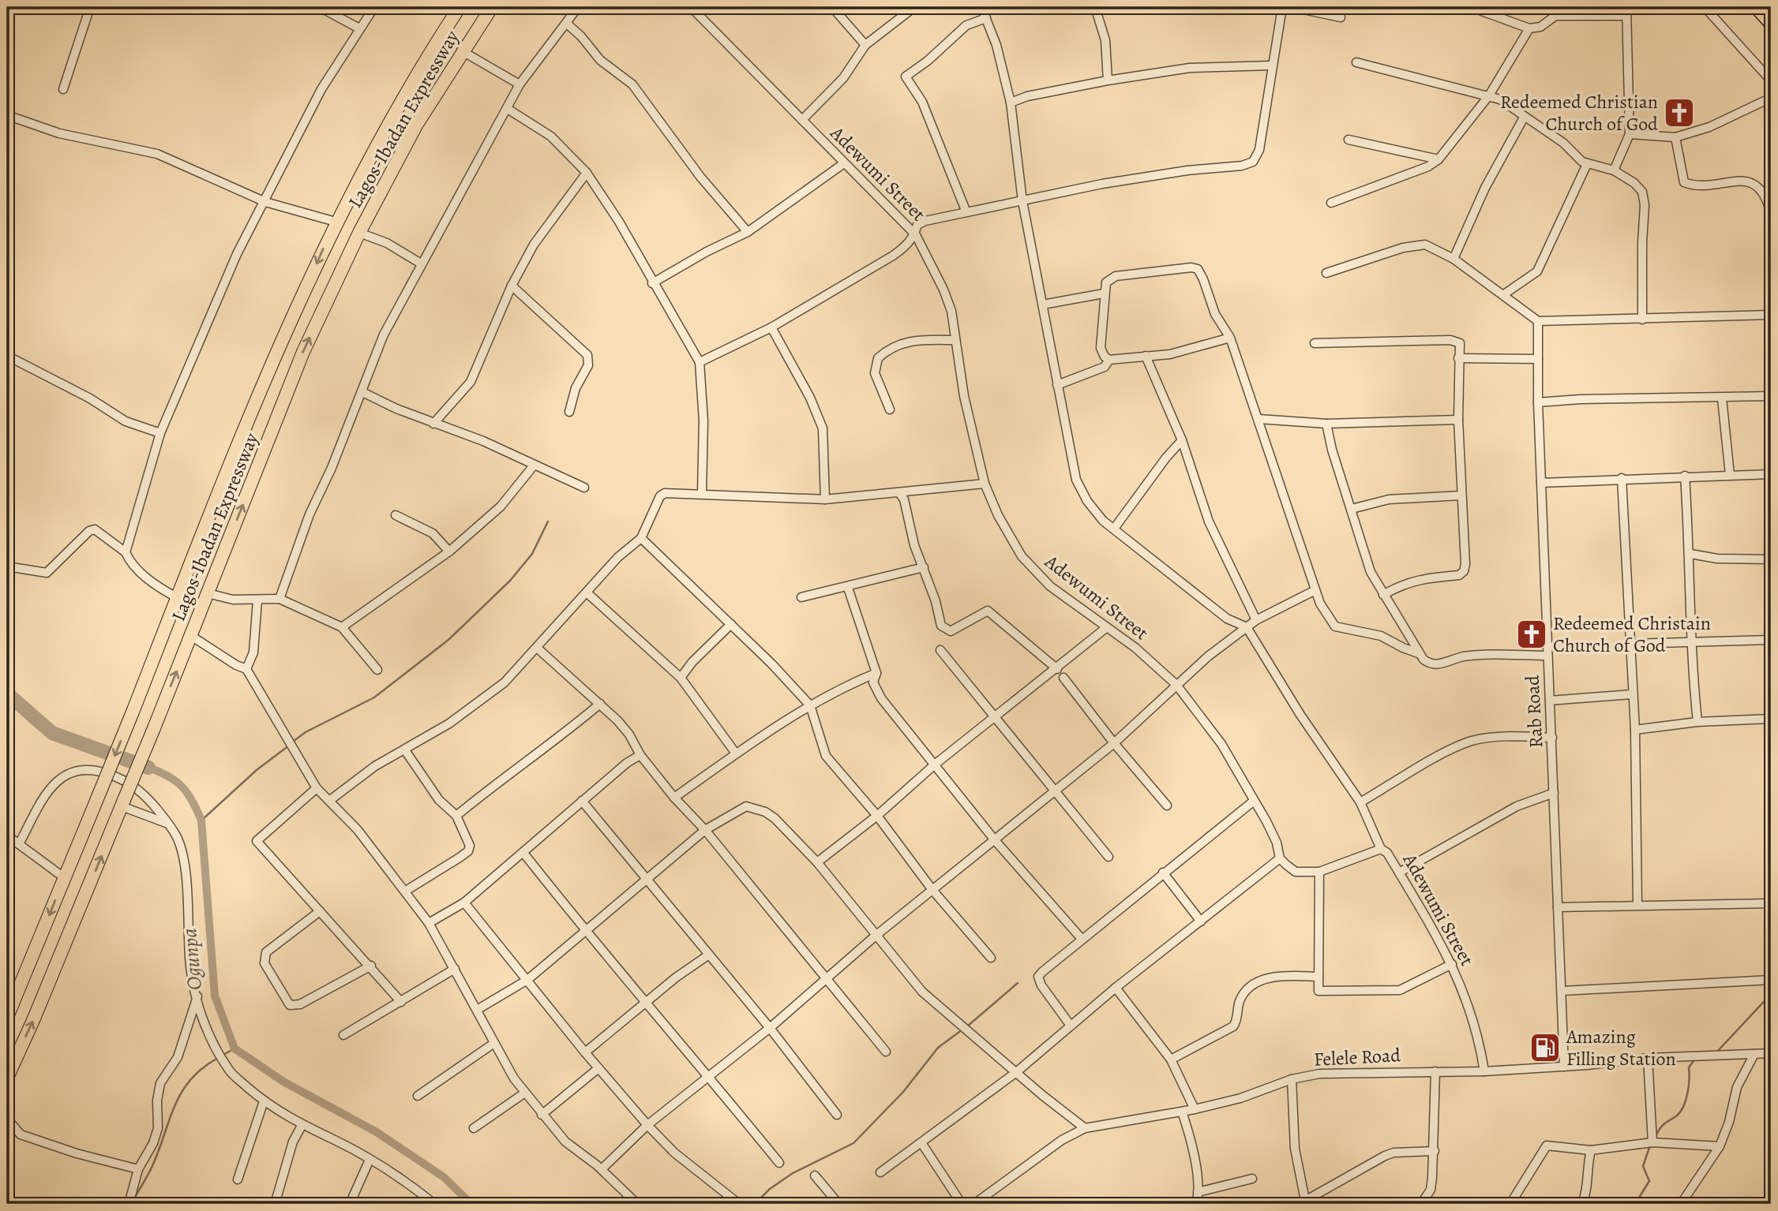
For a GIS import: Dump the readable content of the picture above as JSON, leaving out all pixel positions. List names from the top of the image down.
{
  "streets": {
    "highway": ["Lagos-Ibadan Expressway"],
    "street": ["Adewumi Street", "Rab Road", "Felele Road"]
  },
  "crossings": [
    ["Adewumi Street", "Felele Road"],
    ["Rab Road", "Felele Road"]
  ],
  "water": ["Ogunpa"],
  "places": {
    "church": ["Redeemed Christian Church of God", "Redeemed Christain Church of God"],
    "fuel station": ["Amazing Filling Station"]
  }
}
